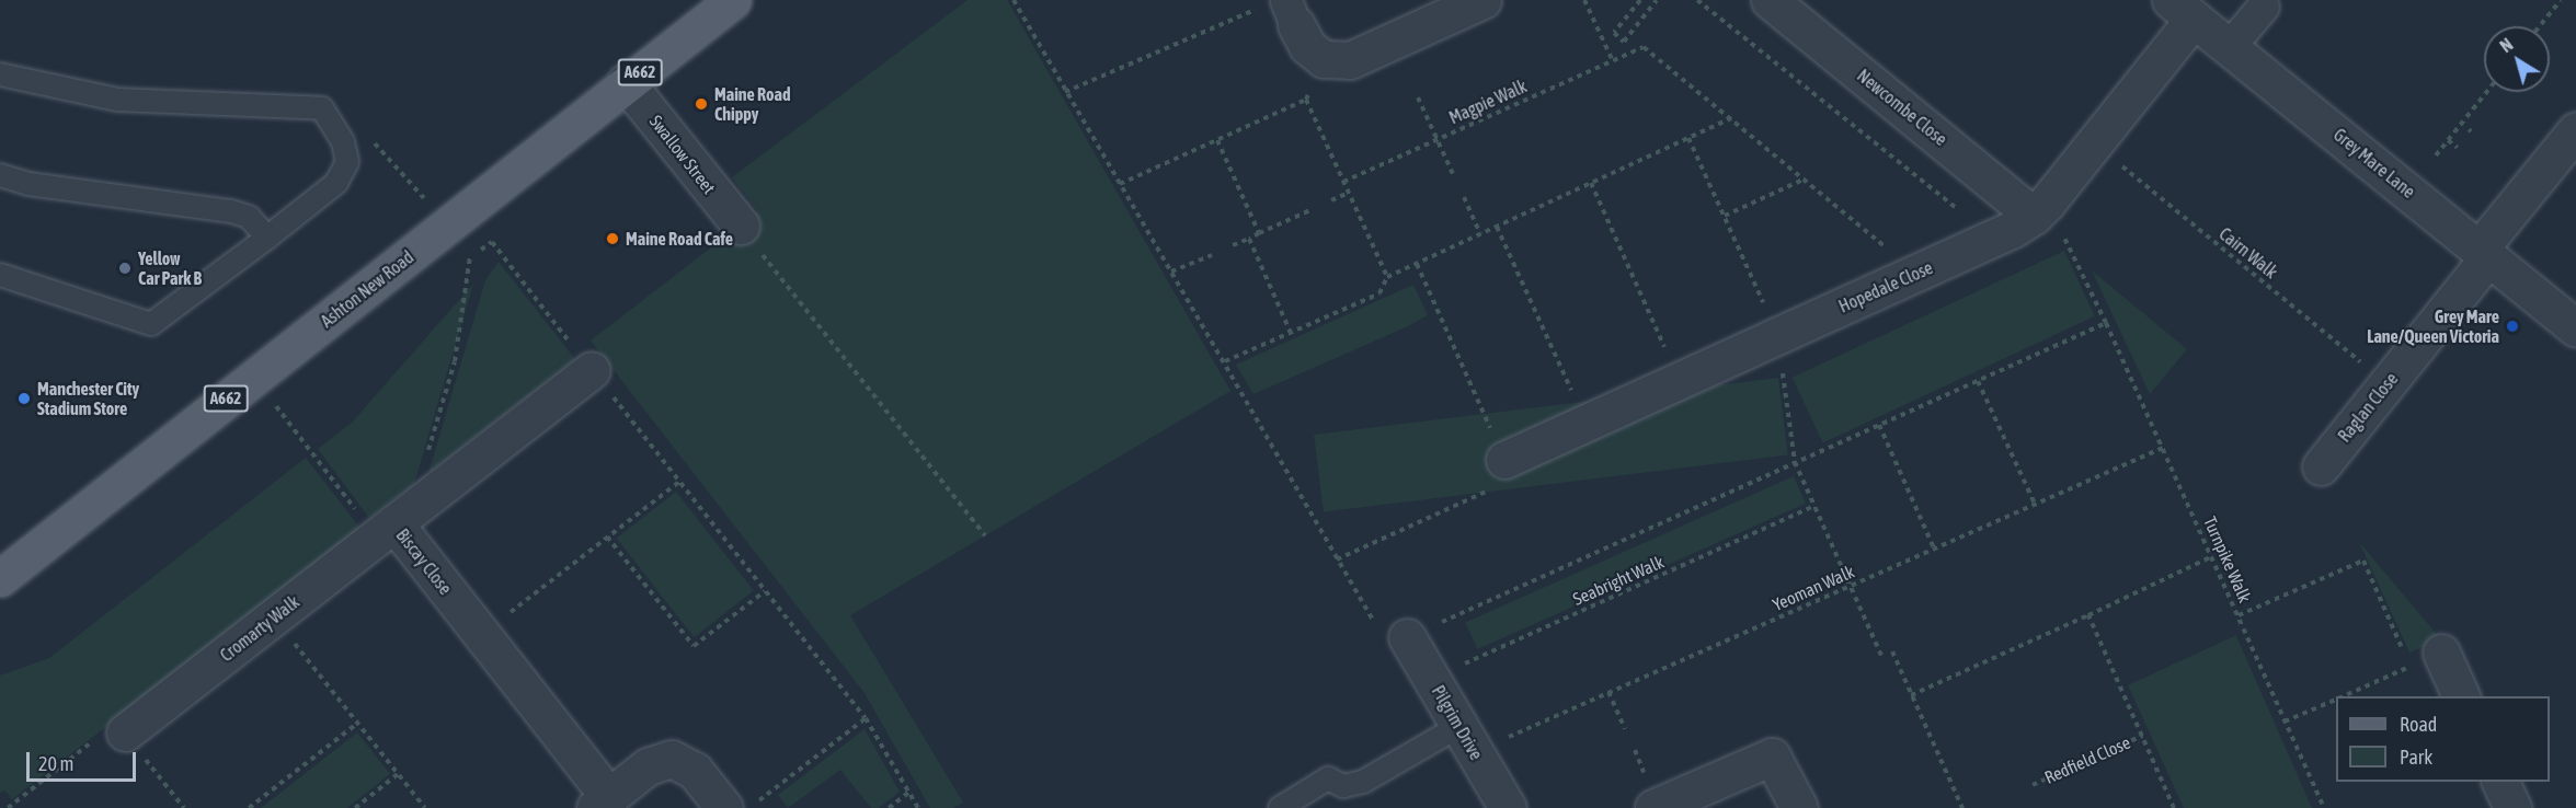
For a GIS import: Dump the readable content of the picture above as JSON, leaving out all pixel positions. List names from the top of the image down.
{
  "streets": {
    "main road": ["A662", "Ashton New Road"],
    "street": [
      "Newcombe Close",
      "Swallow Street",
      "Grey Mare Lane",
      "Hopedale Close",
      "Raglan Close",
      "Biscay Close",
      "Cromarty Walk",
      "Pilgrim Drive"
    ],
    "path": [
      "Magpie Walk",
      "Cairn Walk",
      "Turnpike Walk",
      "Seabright Walk",
      "Yeoman Walk",
      "Redfield Close"
    ]
  },
  "crossings": [
    ["Newcombe Close", "Hopedale Close"],
    ["Newcombe Close", "Turnpike Walk"],
    ["Swallow Street", "Ashton New Road"],
    ["Grey Mare Lane", "Hopedale Close"],
    ["Grey Mare Lane", "Raglan Close"],
    ["Cairn Walk", "Hopedale Close"],
    ["Cairn Walk", "Raglan Close"],
    ["Hopedale Close", "Turnpike Walk"],
    ["Turnpike Walk", "Yeoman Walk"],
    ["Biscay Close", "Cromarty Walk"],
    ["Seabright Walk", "Pilgrim Drive"],
    ["Yeoman Walk", "Pilgrim Drive"]
  ],
  "places": [
    "Maine Road Chippy",
    "Maine Road Cafe",
    "Yellow Car Park B",
    "Grey Mare Lane/Queen Victoria",
    "Manchester City Stadium Store"
  ],
  "legend": ["Road", "Park"],
  "scale_bar": "20 m",
  "north": "top left"
}
